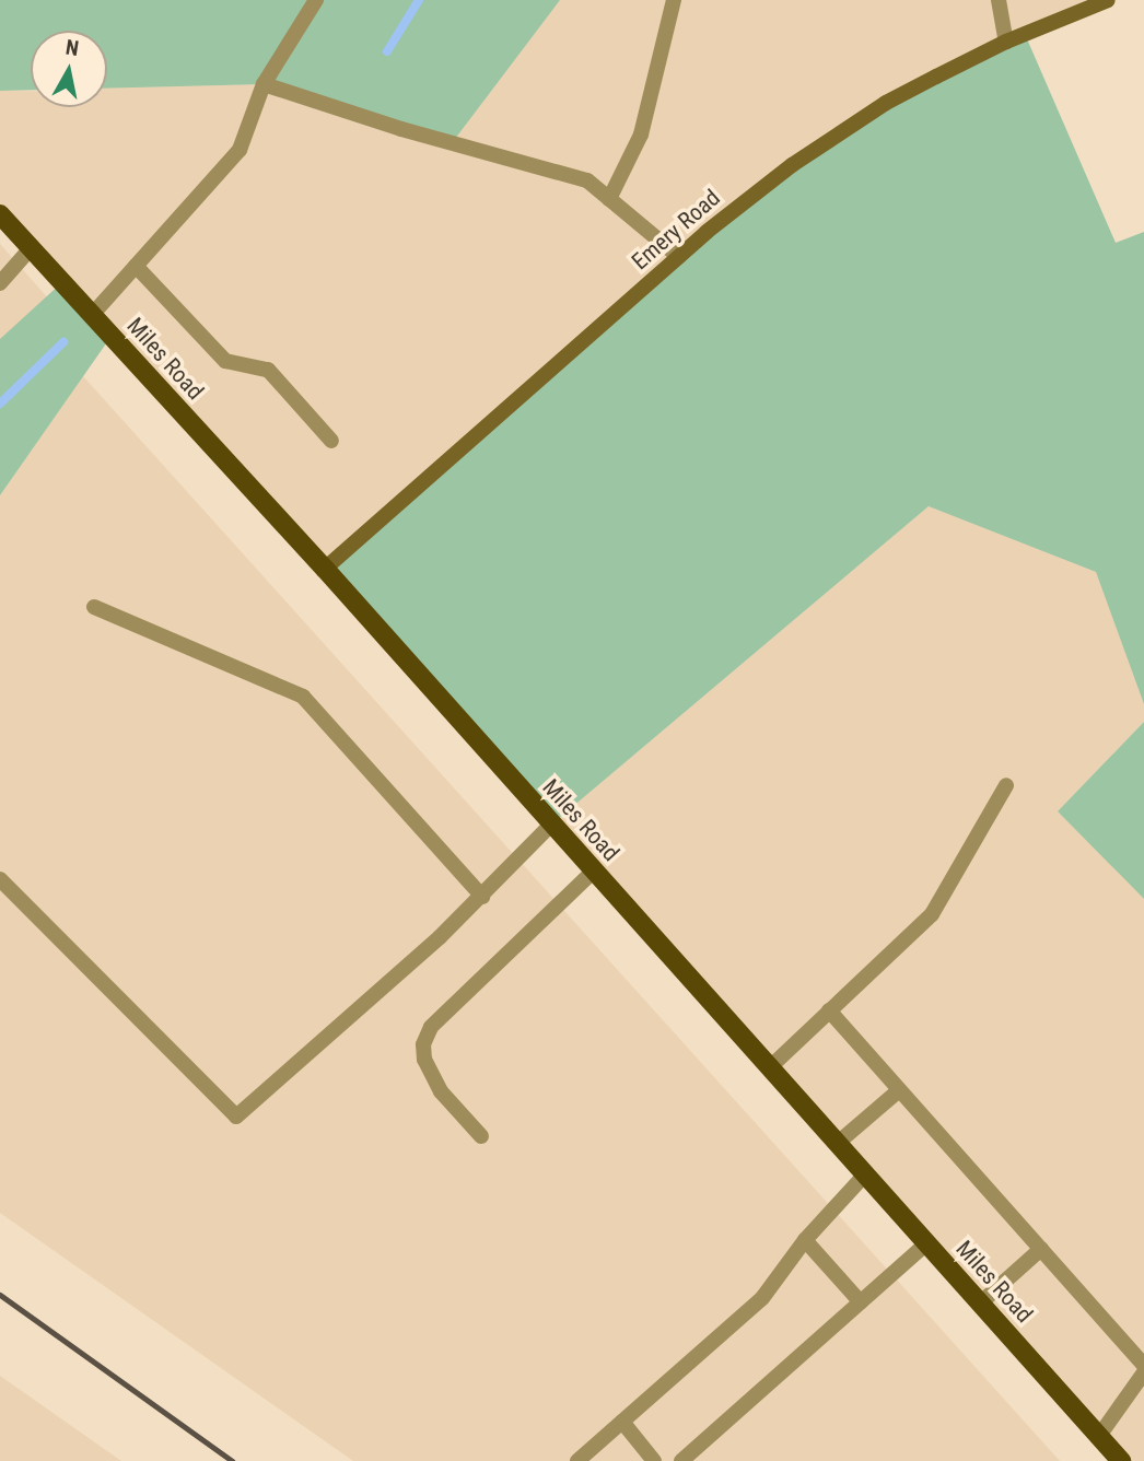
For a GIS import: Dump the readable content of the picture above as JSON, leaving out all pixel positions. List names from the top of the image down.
{
  "streets": {
    "main road": ["Miles Road"],
    "street": ["Emery Road"]
  },
  "crossings": [
    ["Emery Road", "Miles Road"]
  ],
  "north": "top"
}
